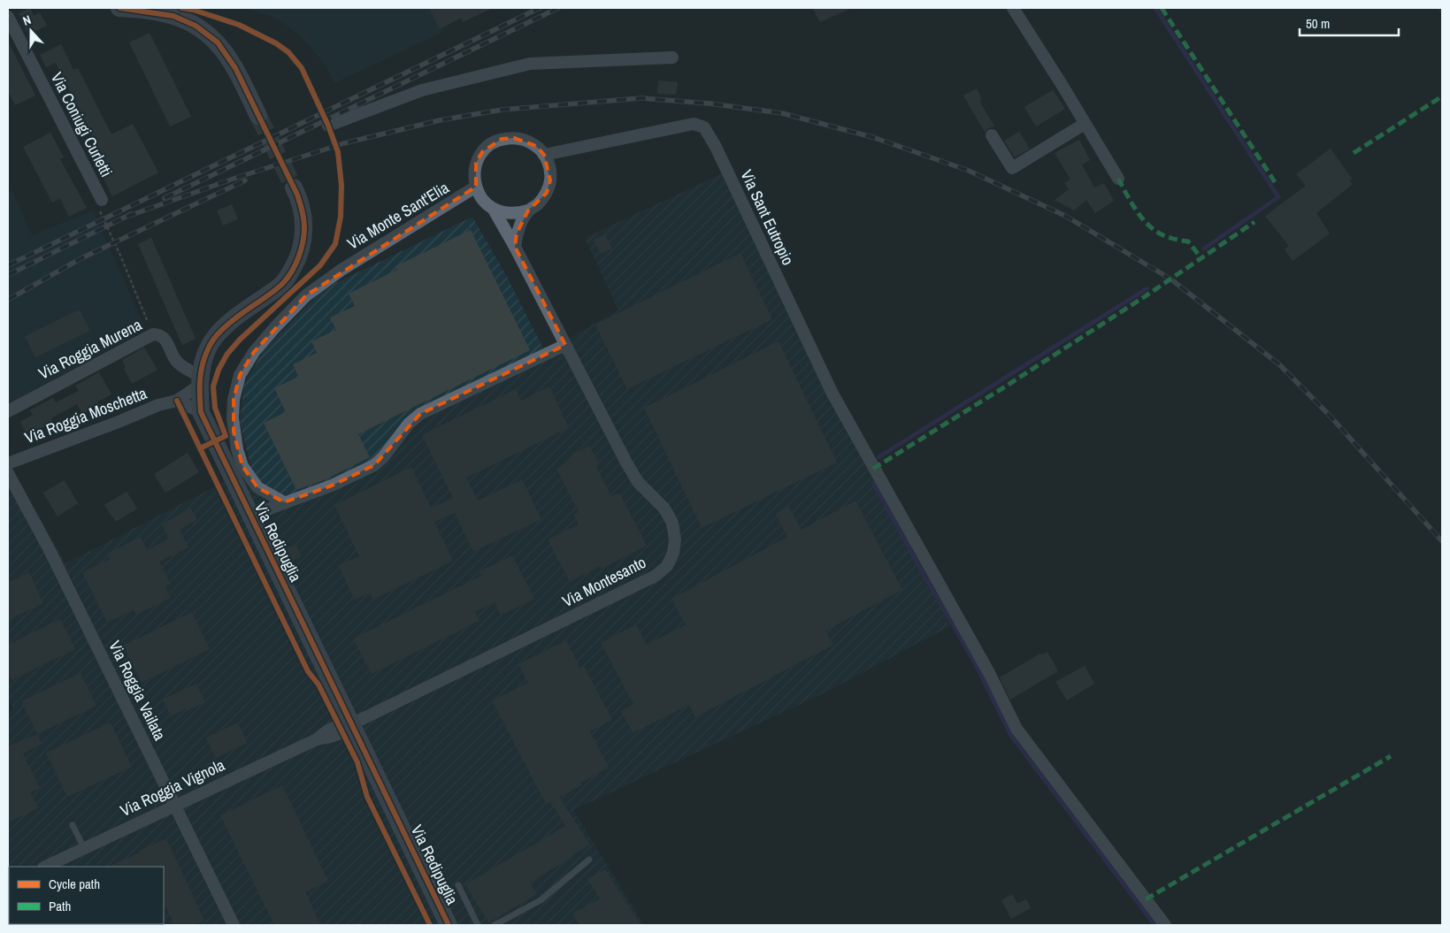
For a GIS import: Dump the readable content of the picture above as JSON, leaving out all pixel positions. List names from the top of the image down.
{
  "streets": {
    "street": [
      "Via Coniugi Curletti",
      "Via Monte Sant'Elia",
      "Via Sant Eutropio",
      "Via Roggia Murena",
      "Via Roggia Moschetta",
      "Via Redipuglia",
      "Via Montesanto",
      "Via Roggia Vailata",
      "Via Roggia Vignola"
    ]
  },
  "crossings": [
    ["Via Monte Sant'Elia", "Via Sant Eutropio"],
    ["Via Monte Sant'Elia", "Via Montesanto"],
    ["Via Sant Eutropio", "Via Montesanto"],
    ["Via Roggia Murena", "Via Roggia Moschetta"],
    ["Via Roggia Murena", "Via Redipuglia"],
    ["Via Roggia Moschetta", "Via Redipuglia"],
    ["Via Redipuglia", "Via Montesanto"],
    ["Via Redipuglia", "Via Roggia Vignola"],
    ["Via Montesanto", "Via Roggia Vignola"],
    ["Via Roggia Vailata", "Via Roggia Vignola"]
  ],
  "legend": ["Cycle path", "Path"],
  "scale_bar": "50 m",
  "north": "top"
}
